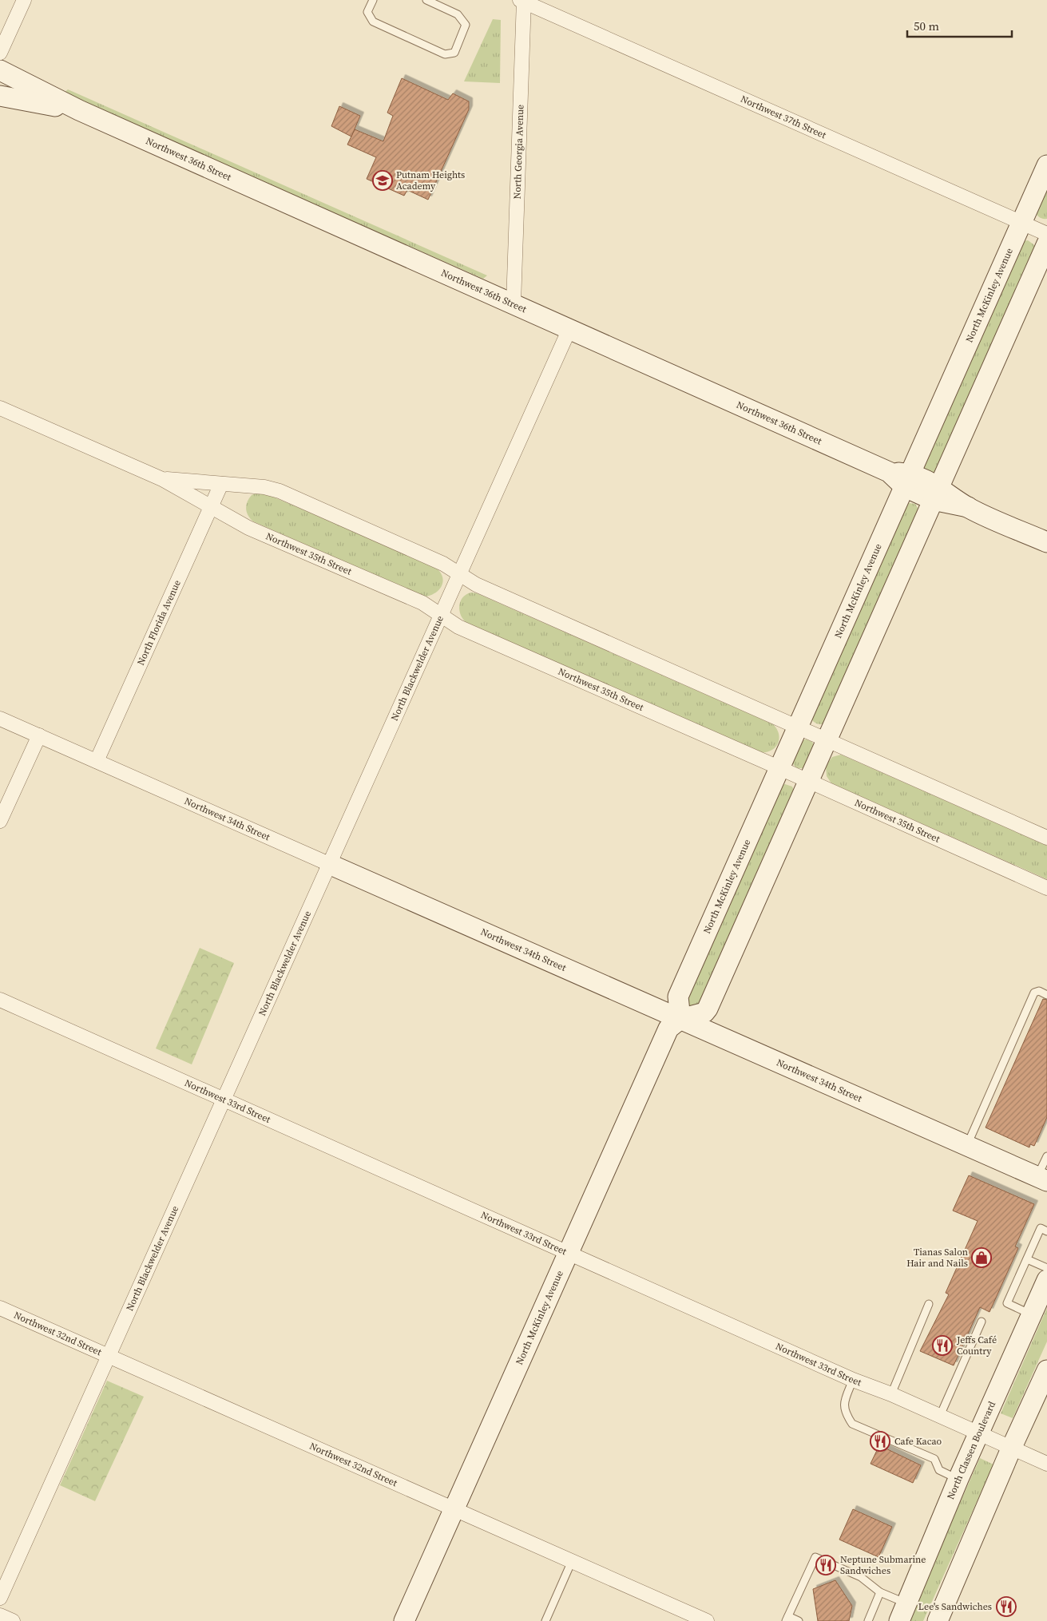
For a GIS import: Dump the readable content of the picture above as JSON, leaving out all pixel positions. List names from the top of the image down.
{
  "streets": {
    "street": [
      "Northwest 37th Street",
      "North Georgia Avenue",
      "Northwest 36th Street",
      "North McKinley Avenue",
      "Northwest 35th Street",
      "North Florida Avenue",
      "North Blackwelder Avenue",
      "Northwest 34th Street",
      "Northwest 33rd Street",
      "Northwest 32nd Street",
      "North Classen Boulevard"
    ]
  },
  "crossings": [
    ["Northwest 37th Street", "North Georgia Avenue"],
    ["Northwest 37th Street", "North McKinley Avenue"],
    ["North Georgia Avenue", "Northwest 36th Street"],
    ["Northwest 36th Street", "North McKinley Avenue"],
    ["Northwest 36th Street", "North Blackwelder Avenue"],
    ["North McKinley Avenue", "Northwest 35th Street"],
    ["North McKinley Avenue", "Northwest 34th Street"],
    ["North McKinley Avenue", "Northwest 33rd Street"],
    ["North McKinley Avenue", "Northwest 32nd Street"],
    ["Northwest 35th Street", "North Florida Avenue"],
    ["Northwest 35th Street", "North Blackwelder Avenue"],
    ["North Florida Avenue", "Northwest 34th Street"],
    ["North Blackwelder Avenue", "Northwest 34th Street"],
    ["North Blackwelder Avenue", "Northwest 33rd Street"],
    ["North Blackwelder Avenue", "Northwest 32nd Street"],
    ["Northwest 33rd Street", "North Classen Boulevard"]
  ],
  "places": {
    "school or university": ["Putnam Heights Academy"],
    "shop": ["Tianas Salon Hair and Nails"],
    "restaurant": [
      "Jeffs Café Country",
      "Cafe Kacao",
      "Neptune Submarine Sandwiches",
      "Lee's Sandwiches"
    ]
  },
  "scale_bar": "50 m"
}
